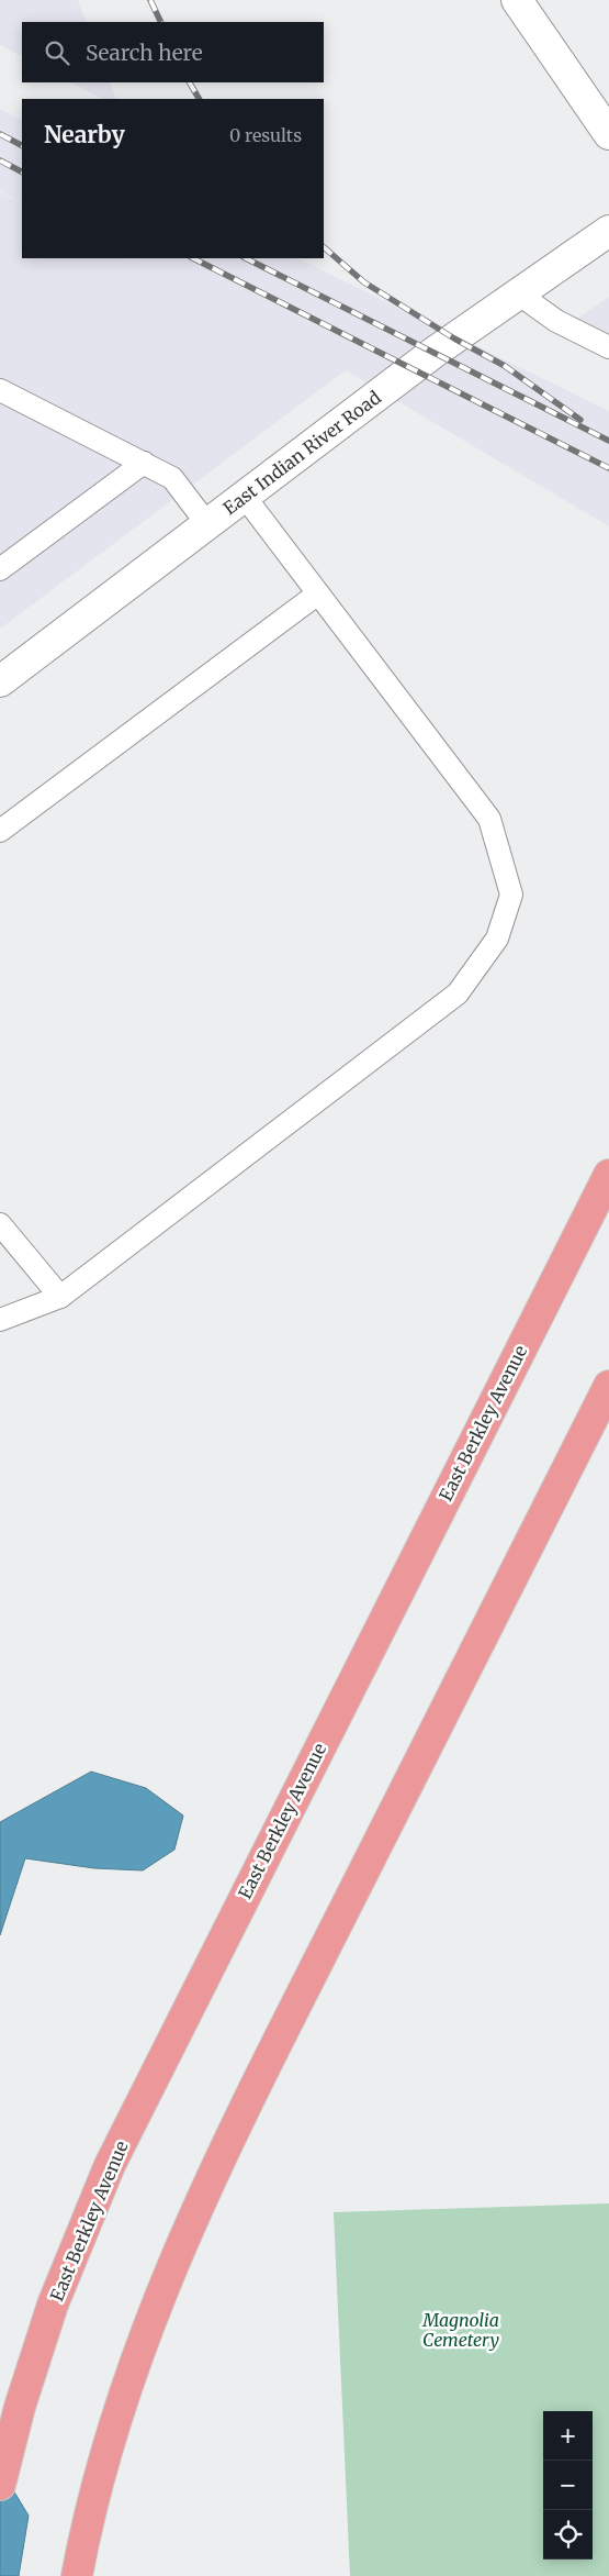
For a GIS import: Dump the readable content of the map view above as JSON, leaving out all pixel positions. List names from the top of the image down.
{
  "streets": {
    "main road": ["East Berkley Avenue"],
    "street": ["East Indian River Road"]
  },
  "parks": ["Magnolia Cemetery"],
  "page": {
    "search": "Search here",
    "heading": ["Nearby", "0 results"],
    "map_buttons": ["+", "−"]
  }
}
